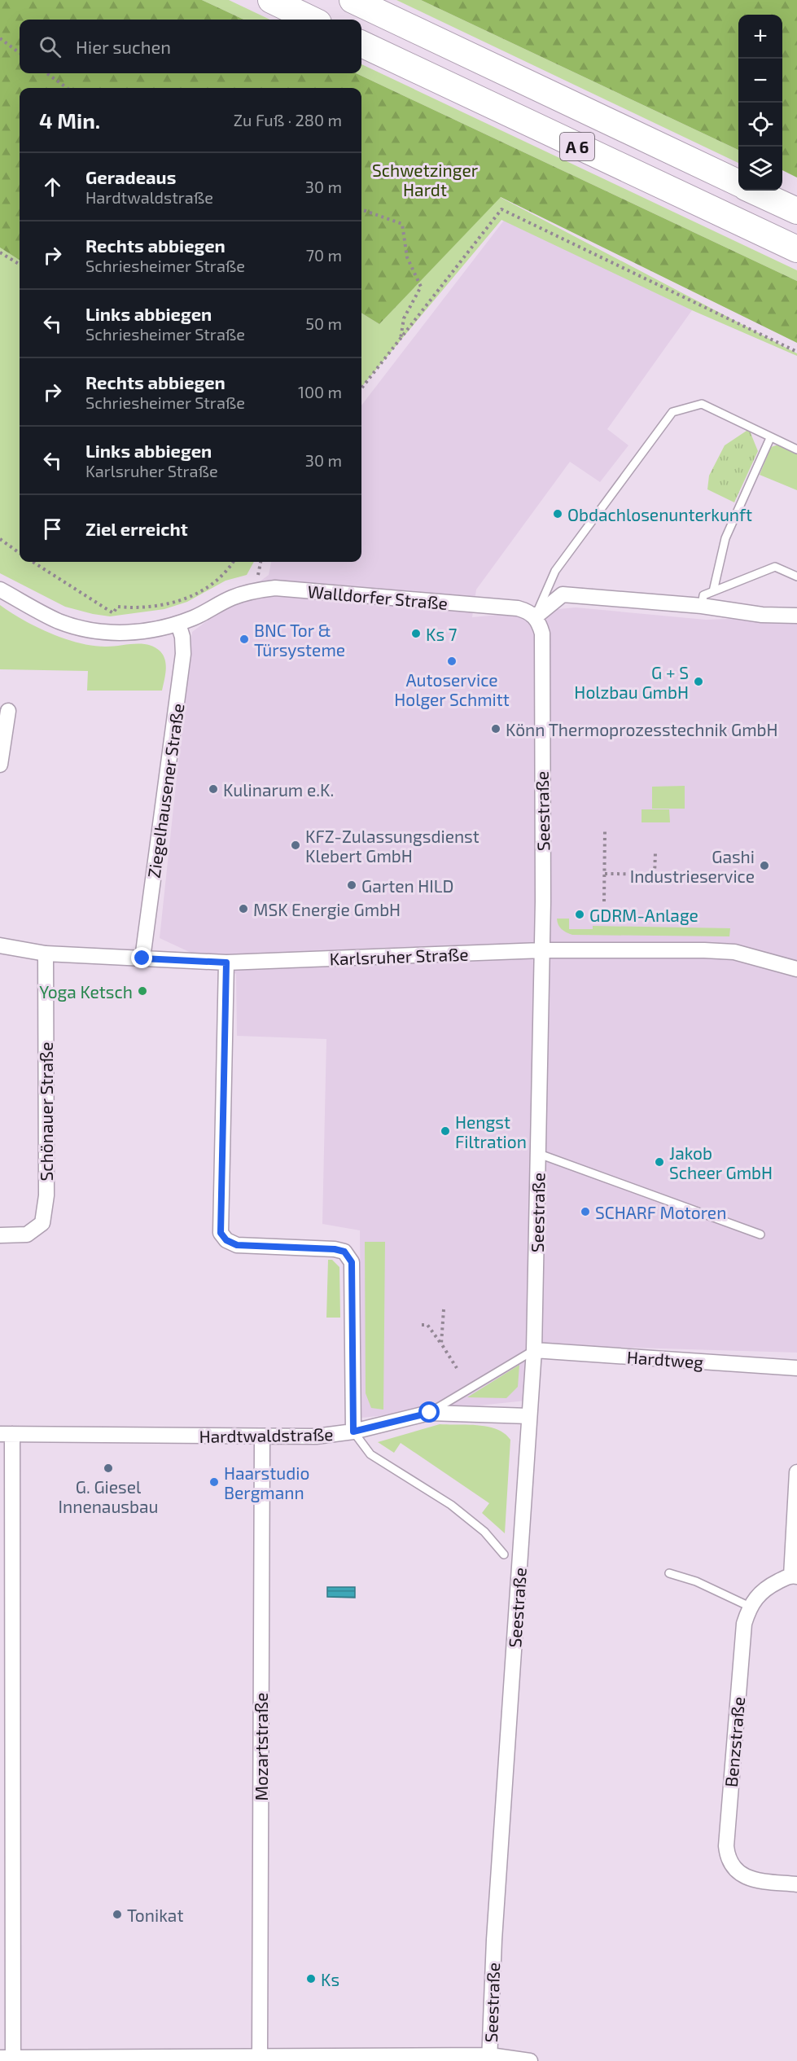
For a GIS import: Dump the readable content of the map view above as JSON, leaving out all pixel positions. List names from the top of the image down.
{
  "streets": {
    "highway": ["A 6"],
    "street": [
      "Walldorfer Straße",
      "Ziegelhausener Straße",
      "Seestraße",
      "Karlsruher Straße",
      "Schönauer Straße",
      "Hardtweg",
      "Hardtwaldstraße",
      "Benzstraße",
      "Mozartstraße"
    ]
  },
  "crossings": [
    ["Walldorfer Straße", "Ziegelhausener Straße"],
    ["Walldorfer Straße", "Seestraße"],
    ["Ziegelhausener Straße", "Karlsruher Straße"],
    ["Seestraße", "Karlsruher Straße"],
    ["Seestraße", "Hardtweg"],
    ["Seestraße", "Hardtwaldstraße"],
    ["Karlsruher Straße", "Schönauer Straße"],
    ["Hardtwaldstraße", "Mozartstraße"]
  ],
  "parks": ["Schwetzinger Hardt"],
  "places": [
    "Obdachlosenunterkunft",
    "Ks 7",
    "BNC Tor & Türsysteme",
    "Autoservice Holger Schmitt",
    "G + S Holzbau GmbH",
    "Könn Thermoprozesstechnik GmbH",
    "Kulinarum e.K.",
    "KFZ-Zulassungsdienst Klebert GmbH",
    "Gashi Industrieservice",
    "Garten HILD",
    "MSK Energie GmbH",
    "GDRM-Anlage",
    "Yoga Ketsch",
    "Hengst Filtration",
    "Jakob Scheer GmbH",
    "SCHARF Motoren",
    "G. Giesel Innenausbau",
    "Haarstudio Bergmann",
    "Tonikat",
    "Ks"
  ],
  "page": {
    "map_buttons": ["+", "−"],
    "search": "Hier suchen",
    "heading": ["4 Min.", "Zu Fuß · 280 m"],
    "list": [
      ["Geradeaus", "Hardtwaldstraße", "30 m"],
      ["Rechts abbiegen", "Schriesheimer Straße", "70 m"],
      ["Links abbiegen", "Schriesheimer Straße", "50 m"],
      ["Rechts abbiegen", "Schriesheimer Straße", "100 m"],
      ["Links abbiegen", "Karlsruher Straße", "30 m"],
      "Ziel erreicht"
    ]
  }
}
